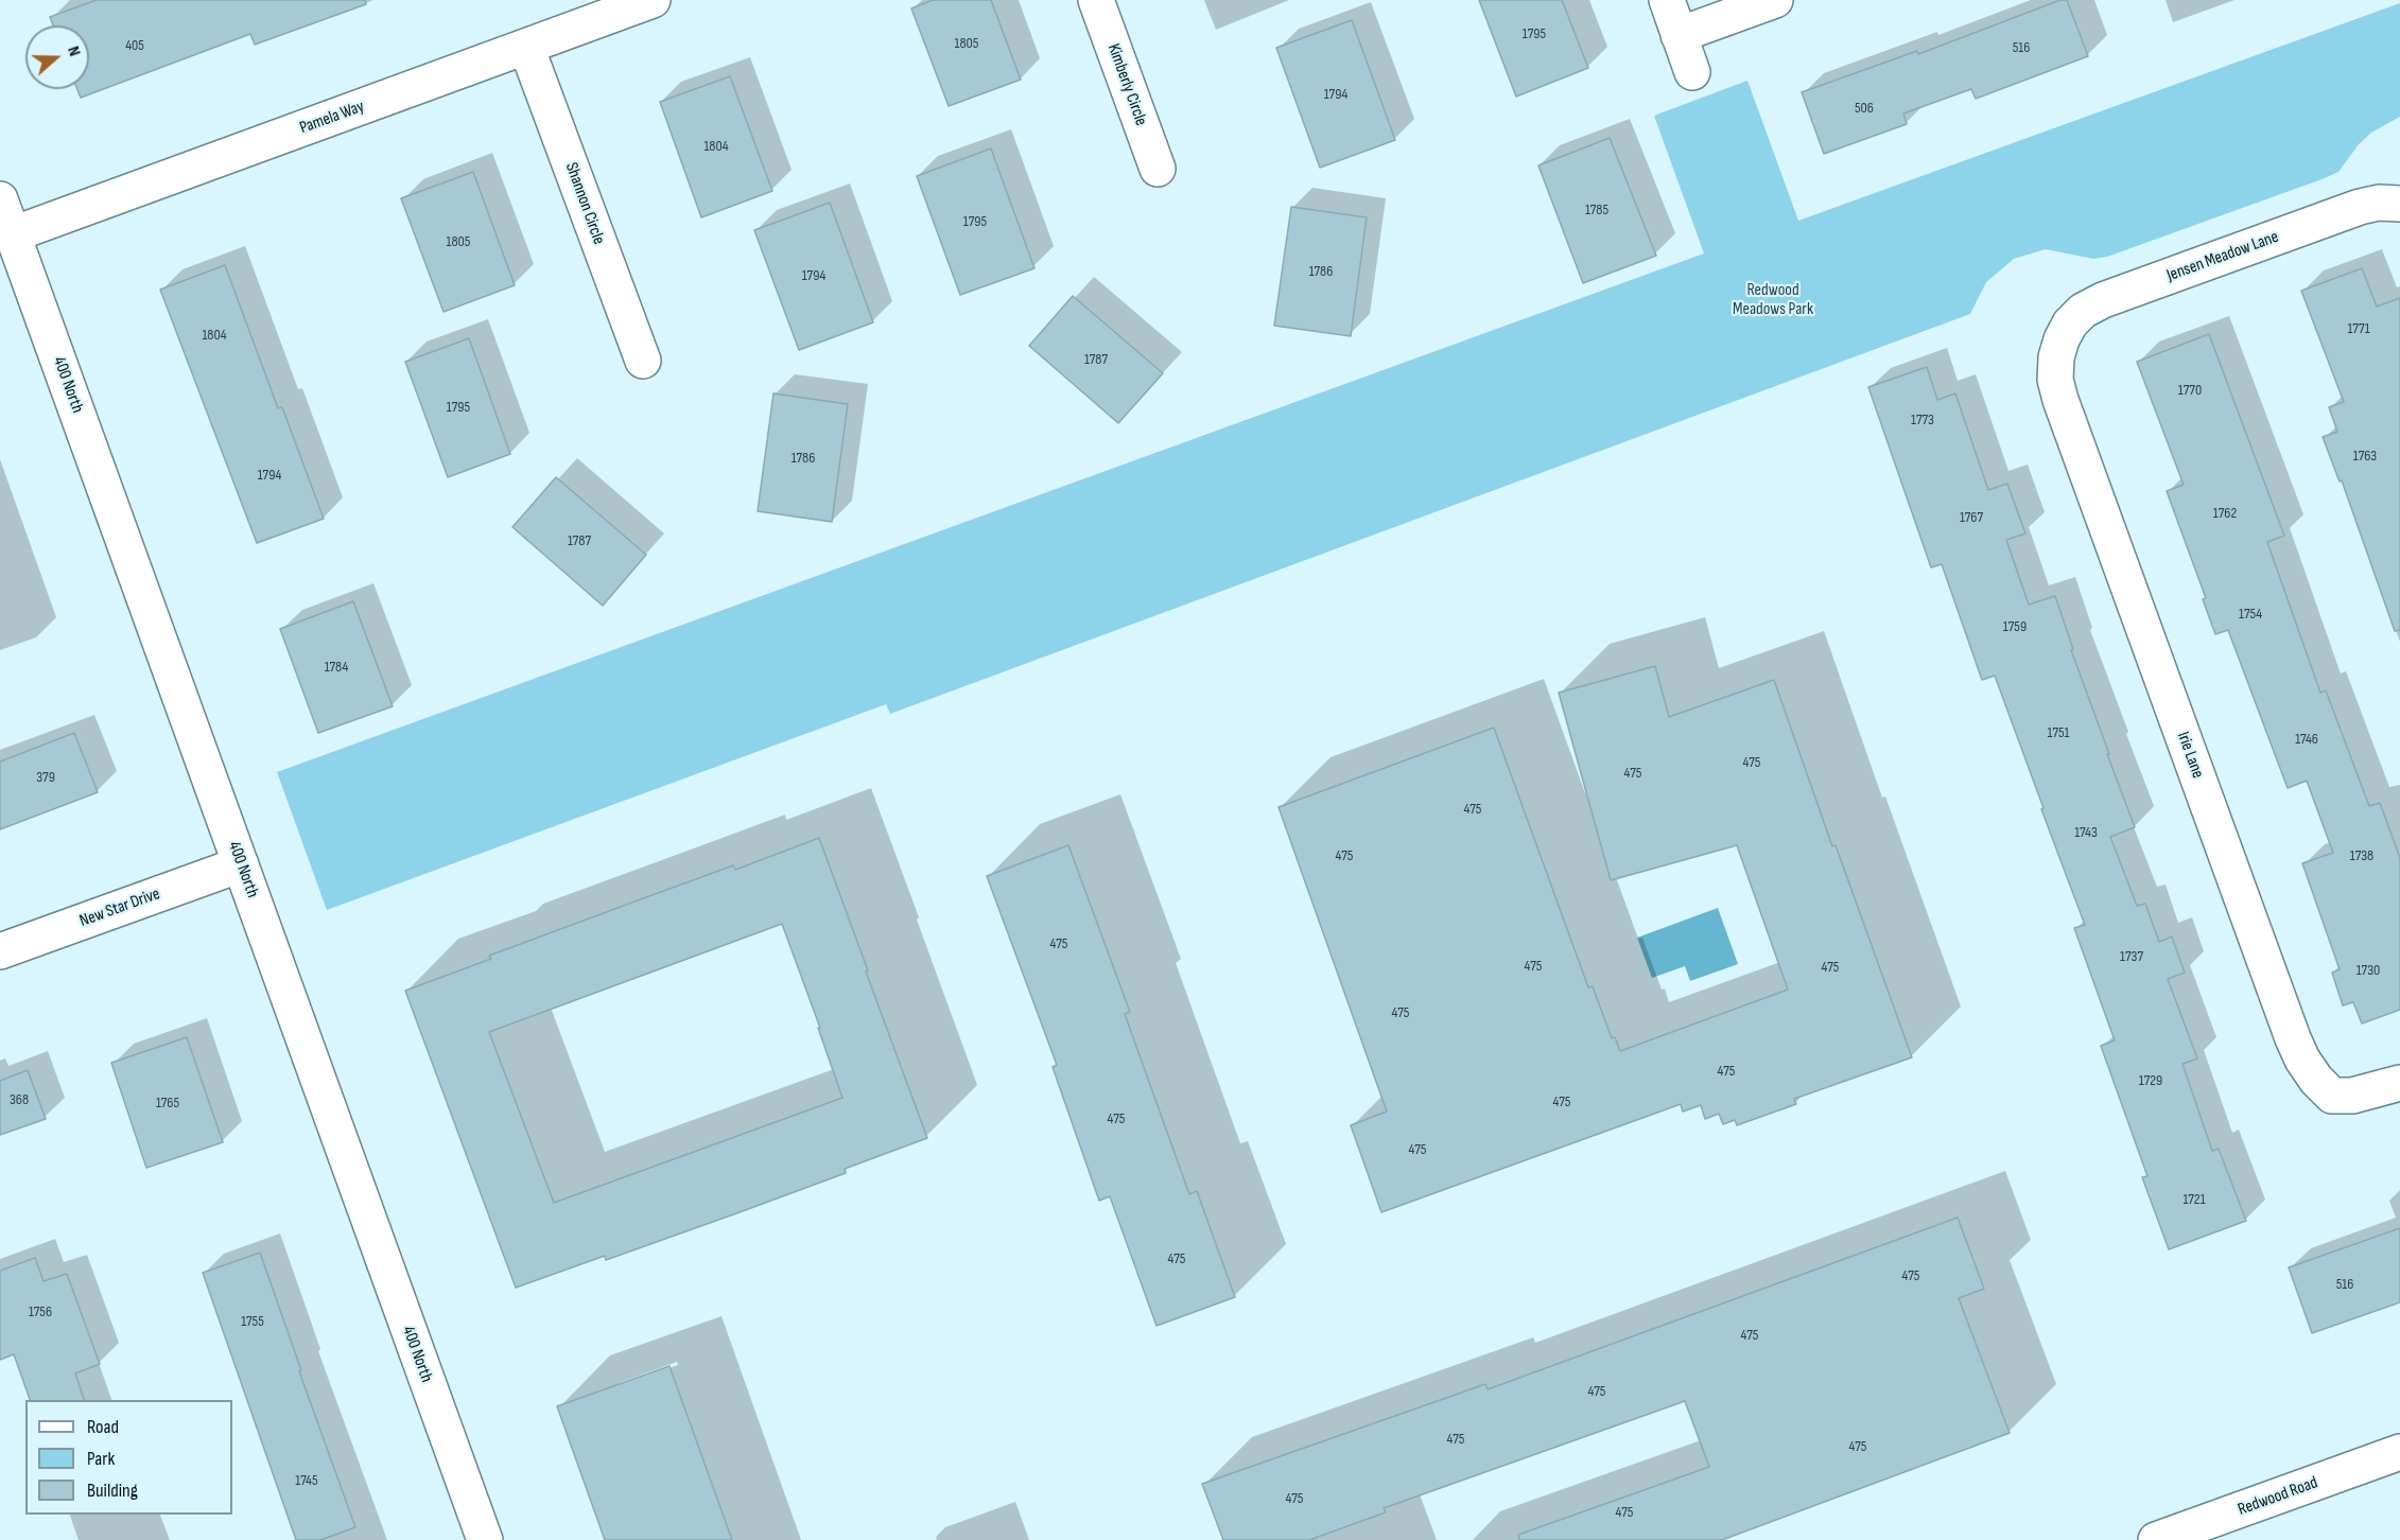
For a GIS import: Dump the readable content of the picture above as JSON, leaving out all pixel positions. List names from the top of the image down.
{
  "streets": {
    "street": [
      "Kimberly Circle",
      "Pamela Way",
      "Shannon Circle",
      "Jensen Meadow Lane",
      "400 North",
      "Irie Lane",
      "New Star Drive",
      "Redwood Road"
    ]
  },
  "crossings": [
    ["Pamela Way", "Shannon Circle"],
    ["Pamela Way", "400 North"],
    ["Jensen Meadow Lane", "Irie Lane"],
    ["400 North", "New Star Drive"]
  ],
  "parks": ["Redwood Meadows Park"],
  "house_numbers": [
    "1795",
    "1805",
    "405",
    "516",
    "1794",
    "506",
    "1804",
    "1785",
    "1795",
    "1805",
    "1786",
    "1794",
    "1771",
    "1804",
    "1787",
    "1770",
    "1795",
    "1773",
    "1763",
    "1786",
    "1794",
    "1762",
    "1767",
    "1787",
    "1754",
    "1759",
    "1784",
    "1751",
    "1746",
    "475",
    "475",
    "379",
    "475",
    "1743",
    "475",
    "1738",
    "475",
    "1737",
    "475",
    "475",
    "1730",
    "475",
    "475",
    "1729",
    "368",
    "475",
    "1765",
    "475",
    "475",
    "1721",
    "475",
    "475",
    "516",
    "1756",
    "1755",
    "475",
    "475",
    "475",
    "475",
    "1745",
    "475",
    "475"
  ],
  "legend": ["Road", "Park", "Building"],
  "north": "right"
}
